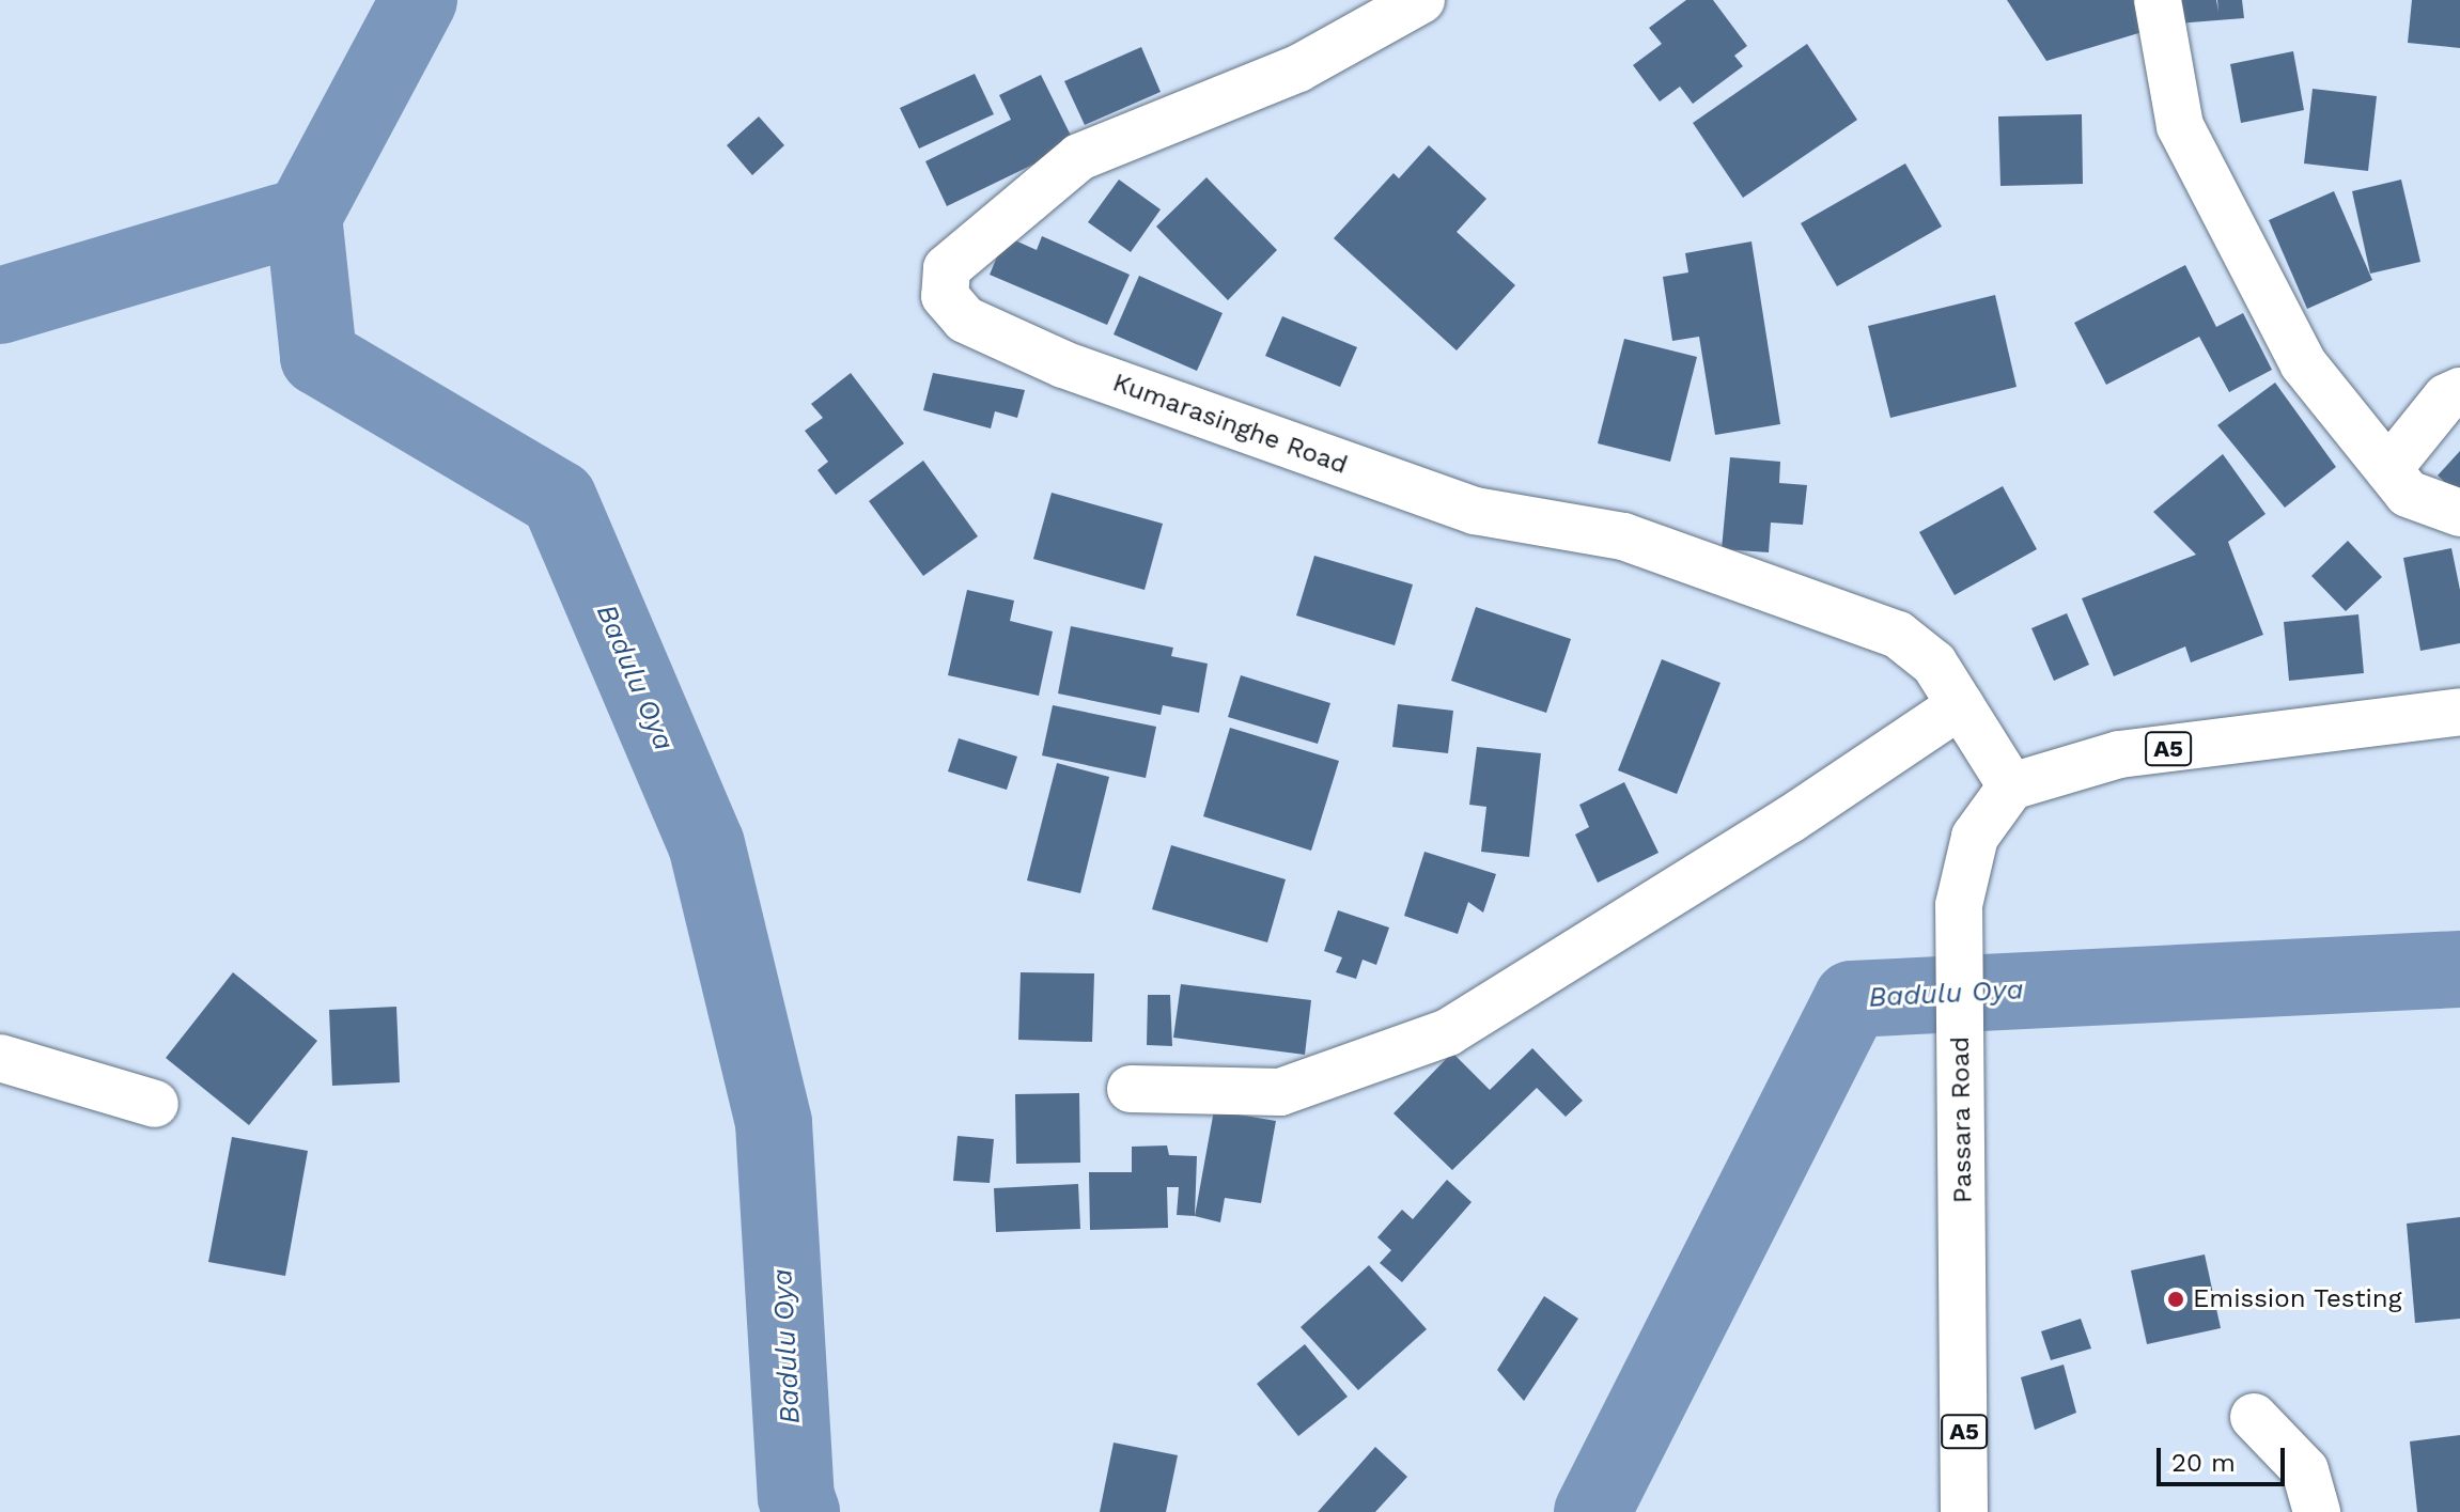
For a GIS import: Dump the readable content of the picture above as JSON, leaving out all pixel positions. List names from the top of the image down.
{
  "streets": {
    "main road": ["Kumarasinghe Road", "A5", "Passara Road"]
  },
  "crossings": [
    ["Kumarasinghe Road", "A5"],
    ["Kumarasinghe Road", "Passara Road"],
    ["A5", "Passara Road"]
  ],
  "water": ["Badulu Oya"],
  "places": ["Emission Testing"],
  "scale_bar": "20 m"
}
